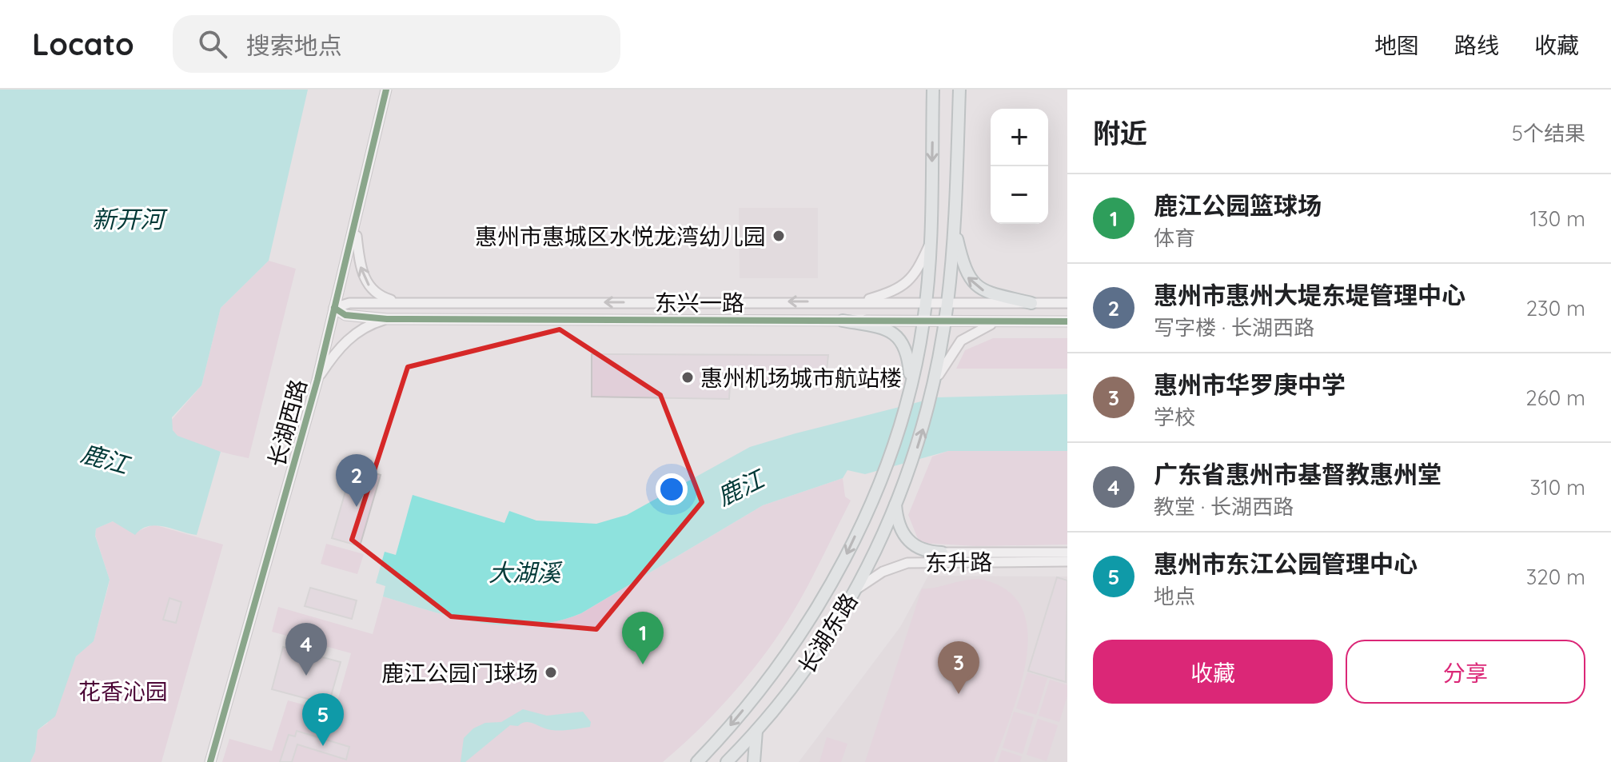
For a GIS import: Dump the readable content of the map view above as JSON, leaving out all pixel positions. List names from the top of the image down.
{
  "streets": {
    "main road": ["长湖东路"],
    "street": ["东兴一路", "长湖西路", "东升路"]
  },
  "crossings": [
    ["东兴一路", "长湖西路"],
    ["东升路", "长湖东路"]
  ],
  "water": ["新开河", "鹿江", "大湖溪"],
  "parks": ["花香沁园"],
  "places": ["惠州市惠城区水悦龙湾幼儿园", "惠州机场城市航站楼", "鹿江公园门球场"],
  "page": {
    "header": "Locato",
    "search": "搜索地点",
    "nav": ["地图", "路线", "收藏"],
    "heading": ["附近", "5个结果"],
    "map_buttons": ["+", "−"],
    "list": [
      {
        "mark": "1",
        "name": "鹿江公园篮球场",
        "note": "体育",
        "value": "130 m"
      },
      {
        "mark": "2",
        "name": "惠州市惠州大堤东堤管理中心",
        "note": "写字楼 · 长湖西路",
        "value": "230 m"
      },
      {
        "mark": "3",
        "name": "惠州市华罗庚中学",
        "note": "学校",
        "value": "260 m"
      },
      {
        "mark": "4",
        "name": "广东省惠州市基督教惠州堂",
        "note": "教堂 · 长湖西路",
        "value": "310 m"
      },
      {
        "mark": "5",
        "name": "惠州市东江公园管理中心",
        "note": "地点",
        "value": "320 m"
      }
    ],
    "pins": [
      "2",
      "1",
      "4",
      "3",
      "5"
    ],
    "buttons": ["收藏", "分享"]
  }
}
